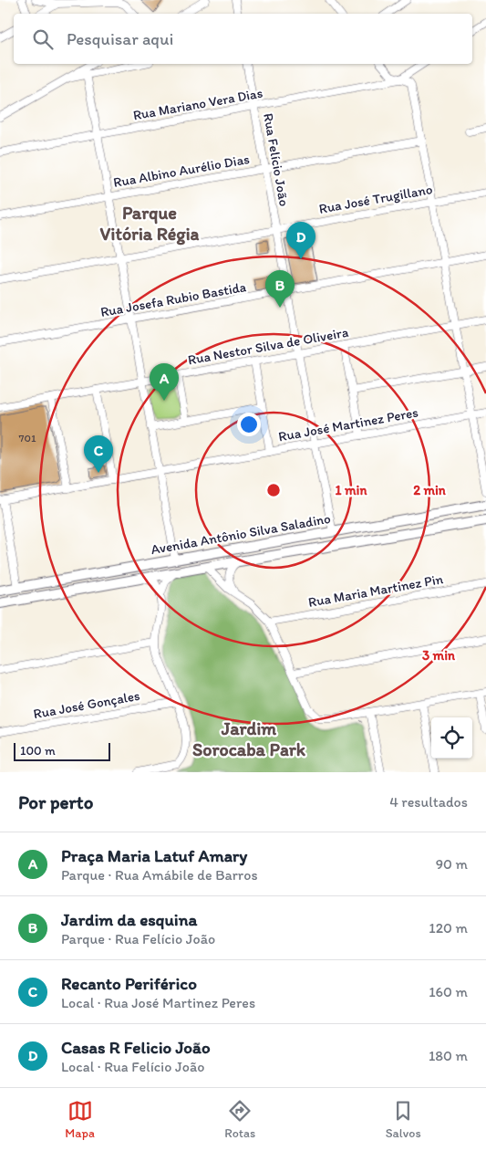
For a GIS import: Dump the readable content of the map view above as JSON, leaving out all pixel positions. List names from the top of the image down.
{
  "streets": {
    "main road": ["Avenida Antônio Silva Saladino"],
    "street": [
      "Rua Mariano Vera Dias",
      "Rua Felício João",
      "Rua Albino Aurélio Dias",
      "Rua José Trugillano",
      "Rua Josefa Rubio Bastida",
      "Rua Nestor Silva de Oliveira",
      "Rua José Martinez Peres",
      "Rua Maria Martinez Pin",
      "Rua José Gonçales"
    ]
  },
  "crossings": [
    ["Rua Mariano Vera Dias", "Rua Felício João"],
    ["Rua Felício João", "Rua Albino Aurélio Dias"],
    ["Rua Felício João", "Rua José Trugillano"],
    ["Rua Felício João", "Rua Josefa Rubio Bastida"],
    ["Rua Felício João", "Rua Nestor Silva de Oliveira"],
    ["Rua Felício João", "Rua José Martinez Peres"],
    ["Rua Felício João", "Avenida Antônio Silva Saladino"]
  ],
  "districts": ["Parque Vitória Régia", "Jardim Sorocaba Park"],
  "house_numbers": ["701"],
  "scale_bar": "100 m",
  "page": {
    "search": "Pesquisar aqui",
    "pins": [
      "D",
      "B",
      "A",
      "C"
    ],
    "scale": "100 m",
    "heading": ["Por perto", "4 resultados"],
    "list": [
      {
        "mark": "A",
        "name": "Praça Maria Latuf Amary",
        "note": "Parque · Rua Amábile de Barros",
        "value": "90 m"
      },
      {
        "mark": "B",
        "name": "Jardim da esquina",
        "note": "Parque · Rua Felício João",
        "value": "120 m"
      },
      {
        "mark": "C",
        "name": "Recanto Periférico",
        "note": "Local · Rua José Martinez Peres",
        "value": "160 m"
      },
      {
        "mark": "D",
        "name": "Casas R Felicio João",
        "note": "Local · Rua Felício João",
        "value": "180 m"
      }
    ],
    "nav": ["Mapa", "Rotas", "Salvos"]
  },
  "rings": ["1 min", "2 min", "3 min"]
}
